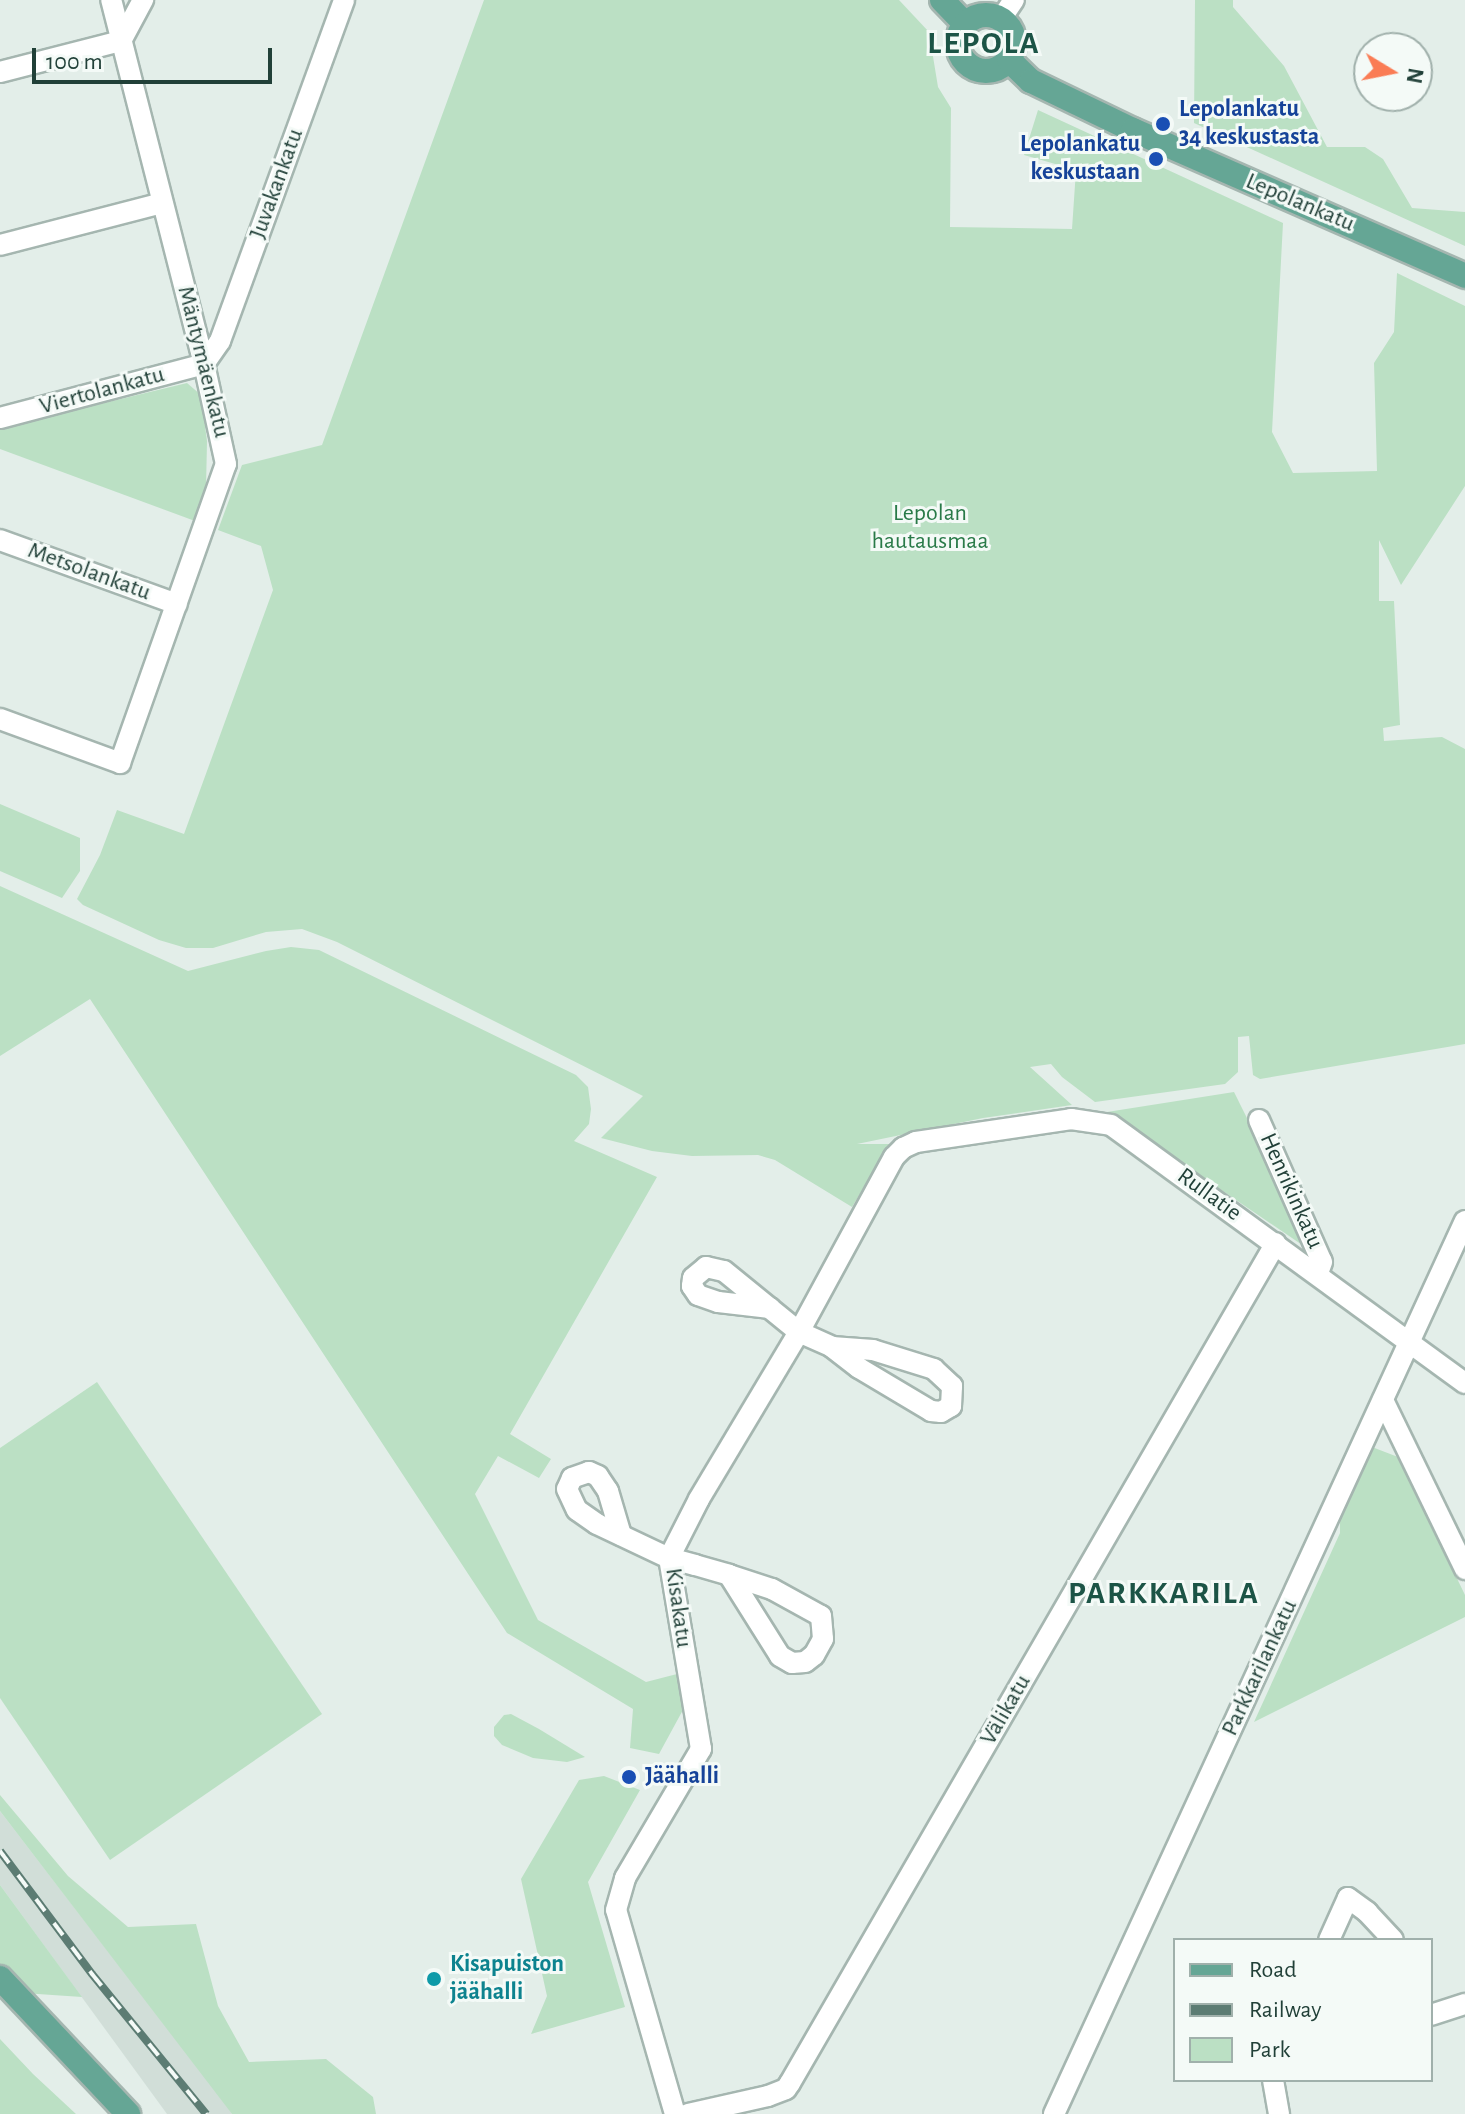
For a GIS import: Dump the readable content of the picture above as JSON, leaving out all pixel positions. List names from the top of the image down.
{
  "streets": {
    "main road": ["Lepolankatu"],
    "street": [
      "Juvakankatu",
      "Mäntymäenkatu",
      "Viertolankatu",
      "Metsolankatu",
      "Henrikinkatu",
      "Rullatie",
      "Kisakatu",
      "Parkkarilankatu",
      "Välikatu"
    ]
  },
  "crossings": [
    ["Juvakankatu", "Mäntymäenkatu"],
    ["Juvakankatu", "Viertolankatu"],
    ["Mäntymäenkatu", "Viertolankatu"],
    ["Mäntymäenkatu", "Metsolankatu"],
    ["Henrikinkatu", "Rullatie"],
    ["Rullatie", "Kisakatu"],
    ["Rullatie", "Parkkarilankatu"],
    ["Rullatie", "Välikatu"]
  ],
  "districts": ["LEPOLA", "PARKKARILA"],
  "parks": ["Lepolan hautausmaa"],
  "places": [
    "Lepolankatu 34 keskustasta",
    "Lepolankatu keskustaan",
    "Jäähalli",
    "Kisapuiston jäähalli"
  ],
  "legend": ["Road", "Railway", "Park"],
  "scale_bar": "100 m",
  "north": "right"
}
